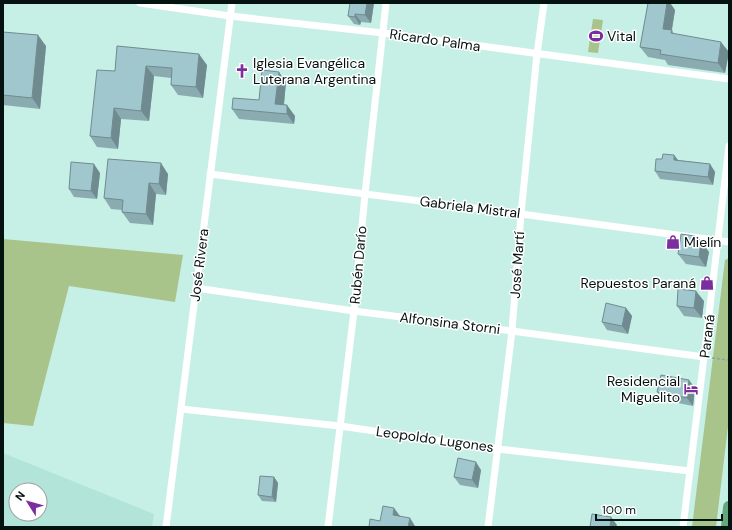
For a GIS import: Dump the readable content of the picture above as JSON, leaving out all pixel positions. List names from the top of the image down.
{
  "streets": {
    "street": [
      "Ricardo Palma",
      "Gabriela Mistral",
      "José Rivera",
      "Rubén Darío",
      "José Martí",
      "Alfonsina Storni",
      "Paraná",
      "Leopoldo Lugones"
    ]
  },
  "crossings": [
    ["Ricardo Palma", "José Rivera"],
    ["Ricardo Palma", "Rubén Darío"],
    ["Ricardo Palma", "José Martí"],
    ["Gabriela Mistral", "José Rivera"],
    ["Gabriela Mistral", "Rubén Darío"],
    ["Gabriela Mistral", "José Martí"],
    ["Gabriela Mistral", "Paraná"],
    ["José Rivera", "Alfonsina Storni"],
    ["José Rivera", "Leopoldo Lugones"],
    ["Rubén Darío", "Alfonsina Storni"],
    ["Rubén Darío", "Leopoldo Lugones"],
    ["José Martí", "Alfonsina Storni"],
    ["José Martí", "Leopoldo Lugones"],
    ["Alfonsina Storni", "Paraná"],
    ["Paraná", "Leopoldo Lugones"]
  ],
  "places": {
    "sports": ["Vital"],
    "church": ["Iglesia Evangélica Luterana Argentina"],
    "shop": ["Mielín", "Repuestos Paraná"],
    "hotel": ["Residencial Miguelito"]
  },
  "scale_bar": "100 m",
  "north": "top left"
}
